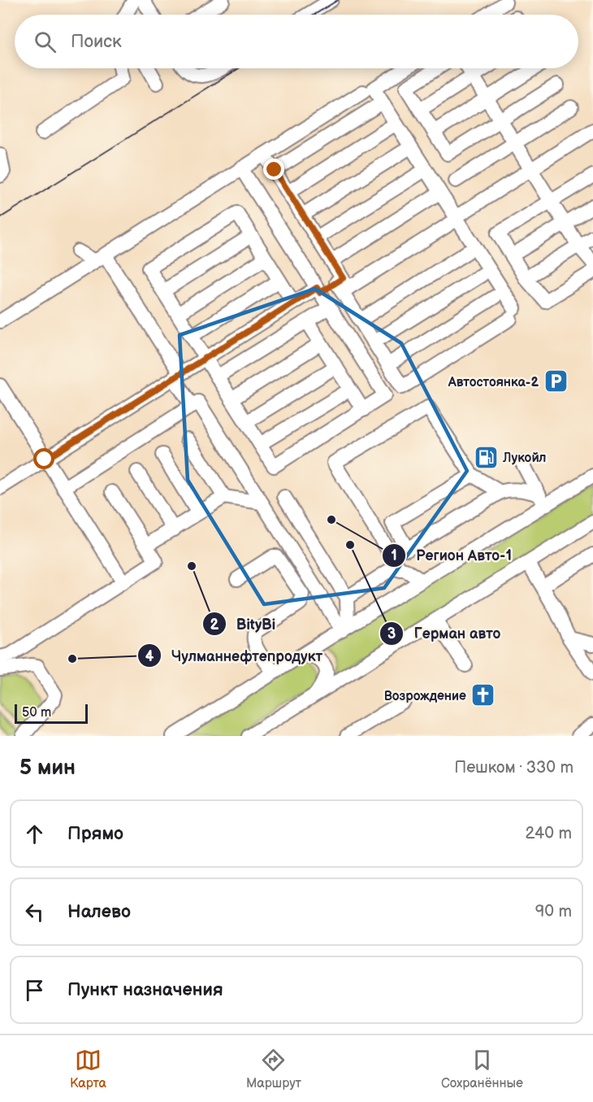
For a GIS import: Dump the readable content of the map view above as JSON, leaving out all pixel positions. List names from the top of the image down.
{
  "places": {
    "parking": ["Автостоянка-2"],
    "fuel station": ["Лукойл"],
    "other": [
      "Регион Авто-1",
      "Герман авто",
      "BityBi",
      "Чулманнефтепродукт"
    ],
    "church": ["Возрождение"]
  },
  "scale_bar": "50 m",
  "page": {
    "search": "Поиск",
    "scale": "50 m",
    "heading": ["5 мин", "Пешком · 330 m"],
    "list": [
      ["Прямо", "240 m"],
      ["Налево", "90 m"],
      "Пункт назначения"
    ],
    "nav": ["Карта", "Маршрут", "Сохранённые"]
  }
}
